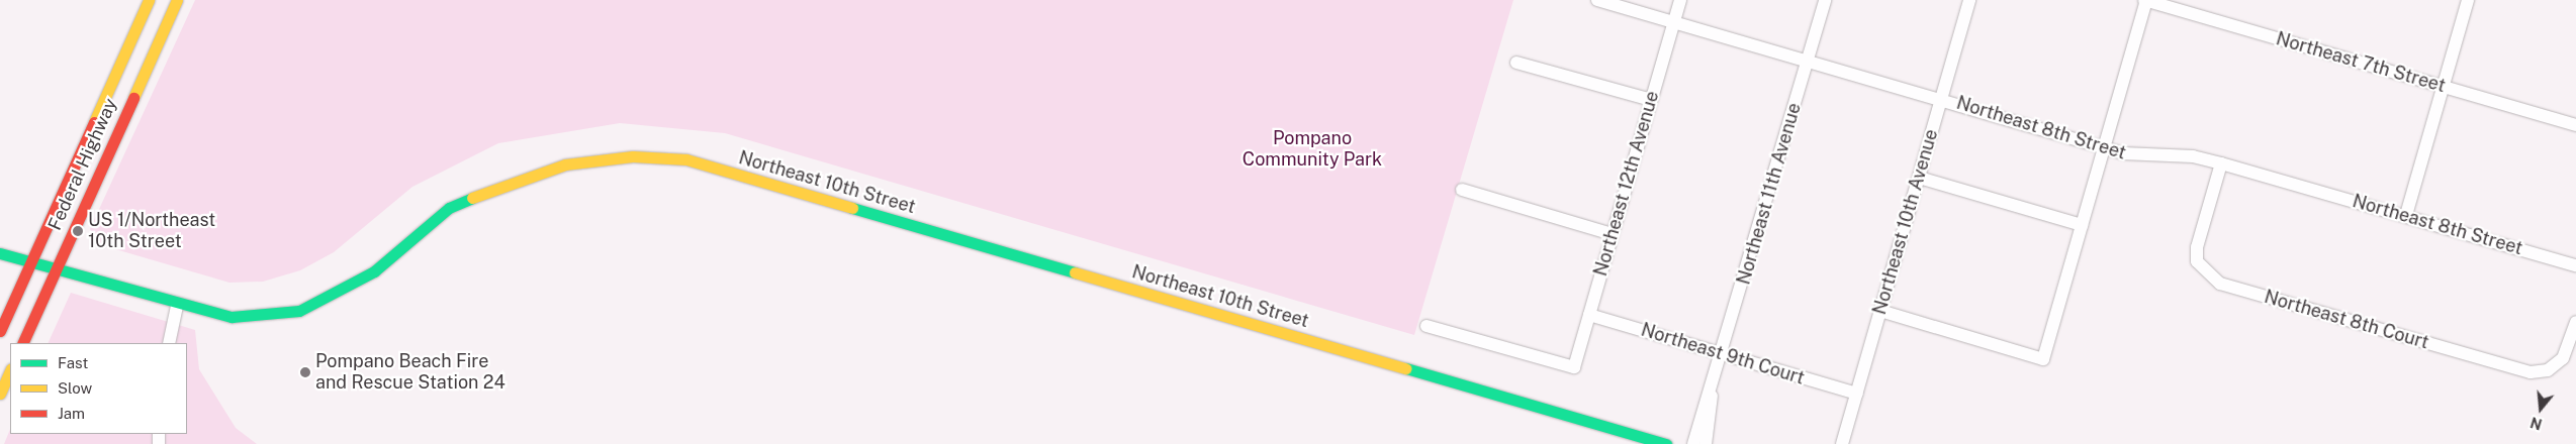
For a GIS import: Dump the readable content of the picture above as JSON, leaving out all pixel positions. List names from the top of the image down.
{
  "streets": {
    "street": [
      "Northeast 7th Street",
      "Northeast 8th Street",
      "Federal Highway",
      "Northeast 10th Street",
      "Northeast 12th Avenue",
      "Northeast 11th Avenue",
      "Northeast 10th Avenue",
      "Northeast 8th Court",
      "Northeast 9th Court"
    ]
  },
  "crossings": [
    ["Northeast 8th Street", "Northeast 12th Avenue"],
    ["Northeast 8th Street", "Northeast 11th Avenue"],
    ["Northeast 8th Street", "Northeast 10th Avenue"],
    ["Northeast 8th Street", "Northeast 8th Court"],
    ["Federal Highway", "Northeast 10th Street"],
    ["Northeast 12th Avenue", "Northeast 9th Court"],
    ["Northeast 11th Avenue", "Northeast 9th Court"],
    ["Northeast 10th Avenue", "Northeast 9th Court"]
  ],
  "parks": ["Pompano Community Park"],
  "places": ["US 1/Northeast 10th Street", "Pompano Beach Fire and Rescue Station 24"],
  "legend": ["Fast", "Slow", "Jam"],
  "north": "bottom"
}
